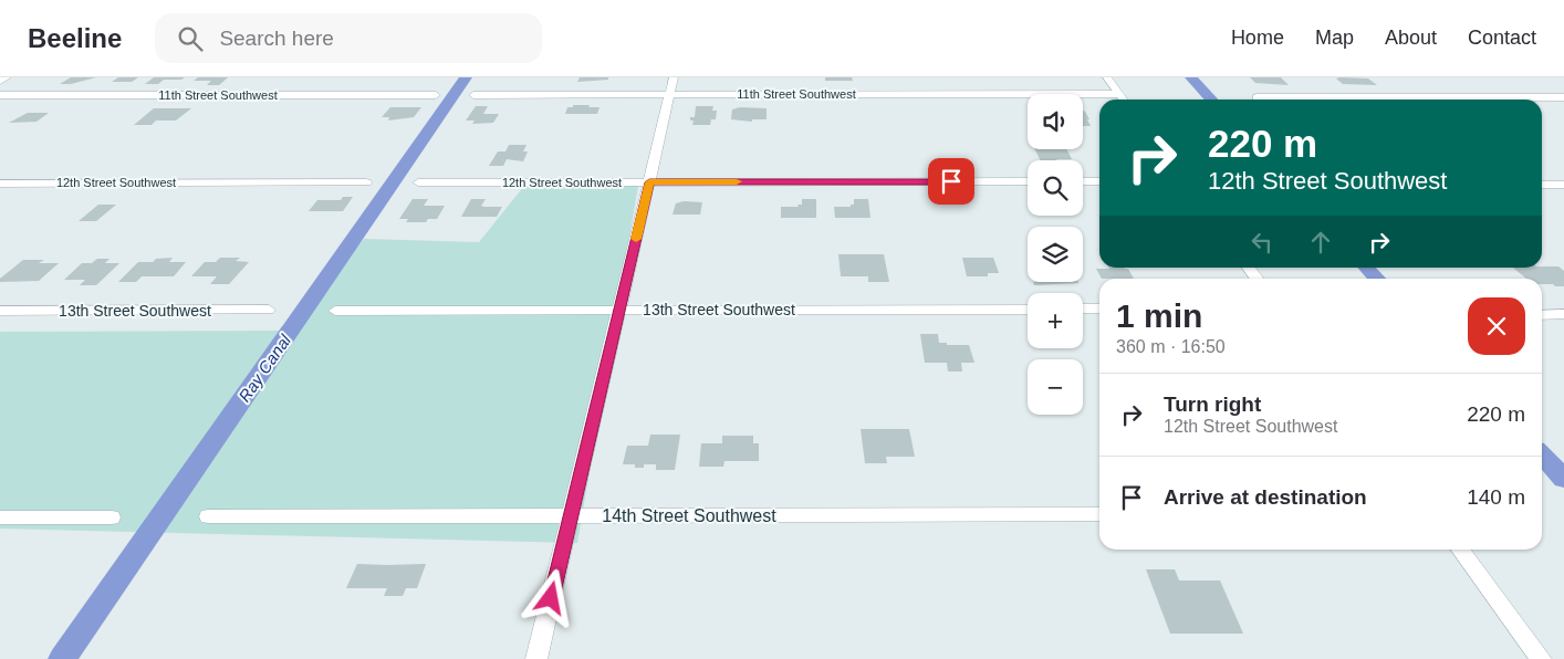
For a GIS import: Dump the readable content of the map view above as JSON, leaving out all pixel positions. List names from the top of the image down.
{
  "streets": {
    "street": [
      "11th Street Southwest",
      "12th Street Southwest",
      "13th Street Southwest",
      "14th Street Southwest"
    ]
  },
  "water": ["Ray Canal"],
  "page": {
    "header": "Beeline",
    "search": "Search here",
    "nav": [
      "Home",
      "Map",
      "About",
      "Contact"
    ],
    "map_buttons": ["+", "−"],
    "turn": ["220 m", "12th Street Southwest"],
    "heading": ["1 min", "360 m · 16:50"],
    "list": [
      {
        "name": "Turn right",
        "note": "12th Street Southwest",
        "value": "220 m"
      },
      {
        "name": "Arrive at destination",
        "value": "140 m"
      }
    ]
  }
}
